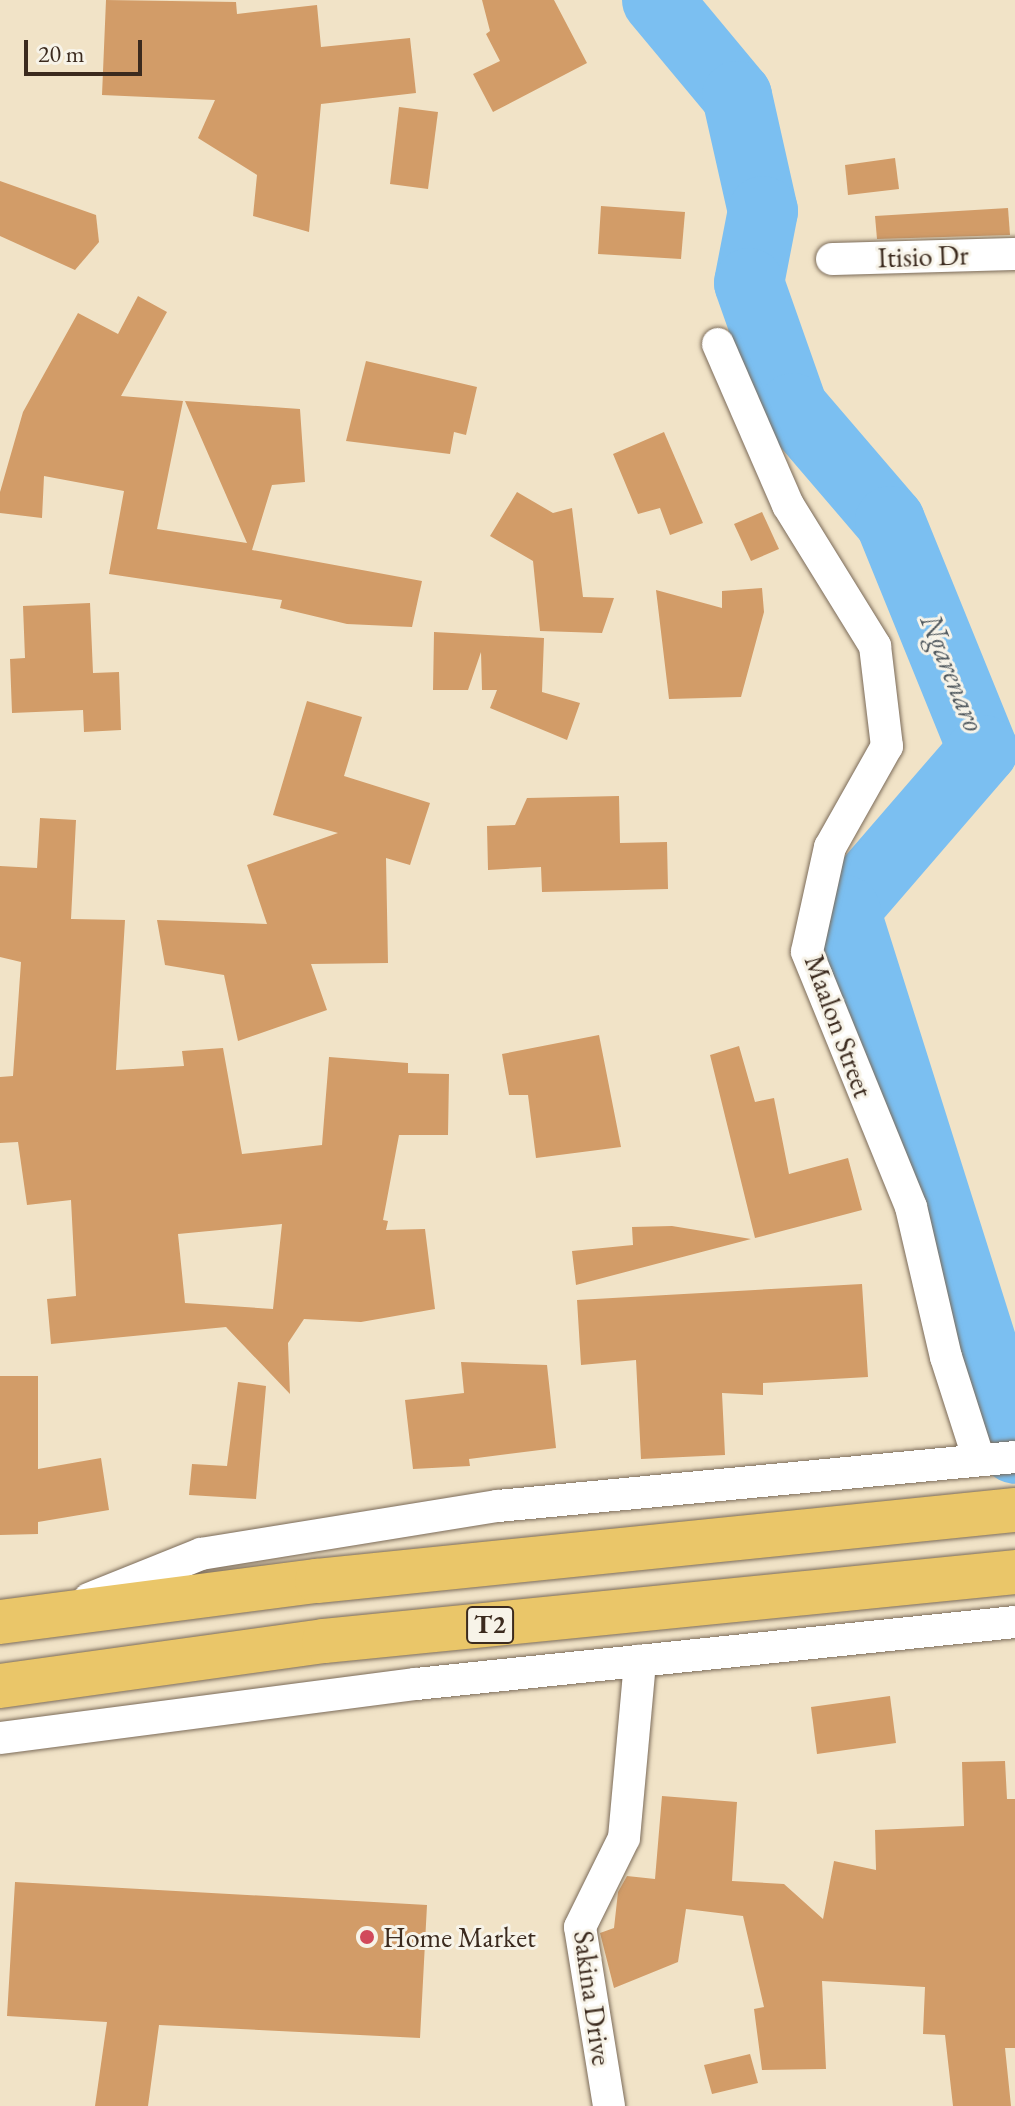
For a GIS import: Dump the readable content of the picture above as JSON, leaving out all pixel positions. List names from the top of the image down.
{
  "streets": {
    "highway": ["T2"],
    "street": ["Itisio Dr", "Maalon Street", "Sakina Drive"]
  },
  "water": ["Ngarenaro"],
  "places": ["Home Market"],
  "scale_bar": "20 m"
}
